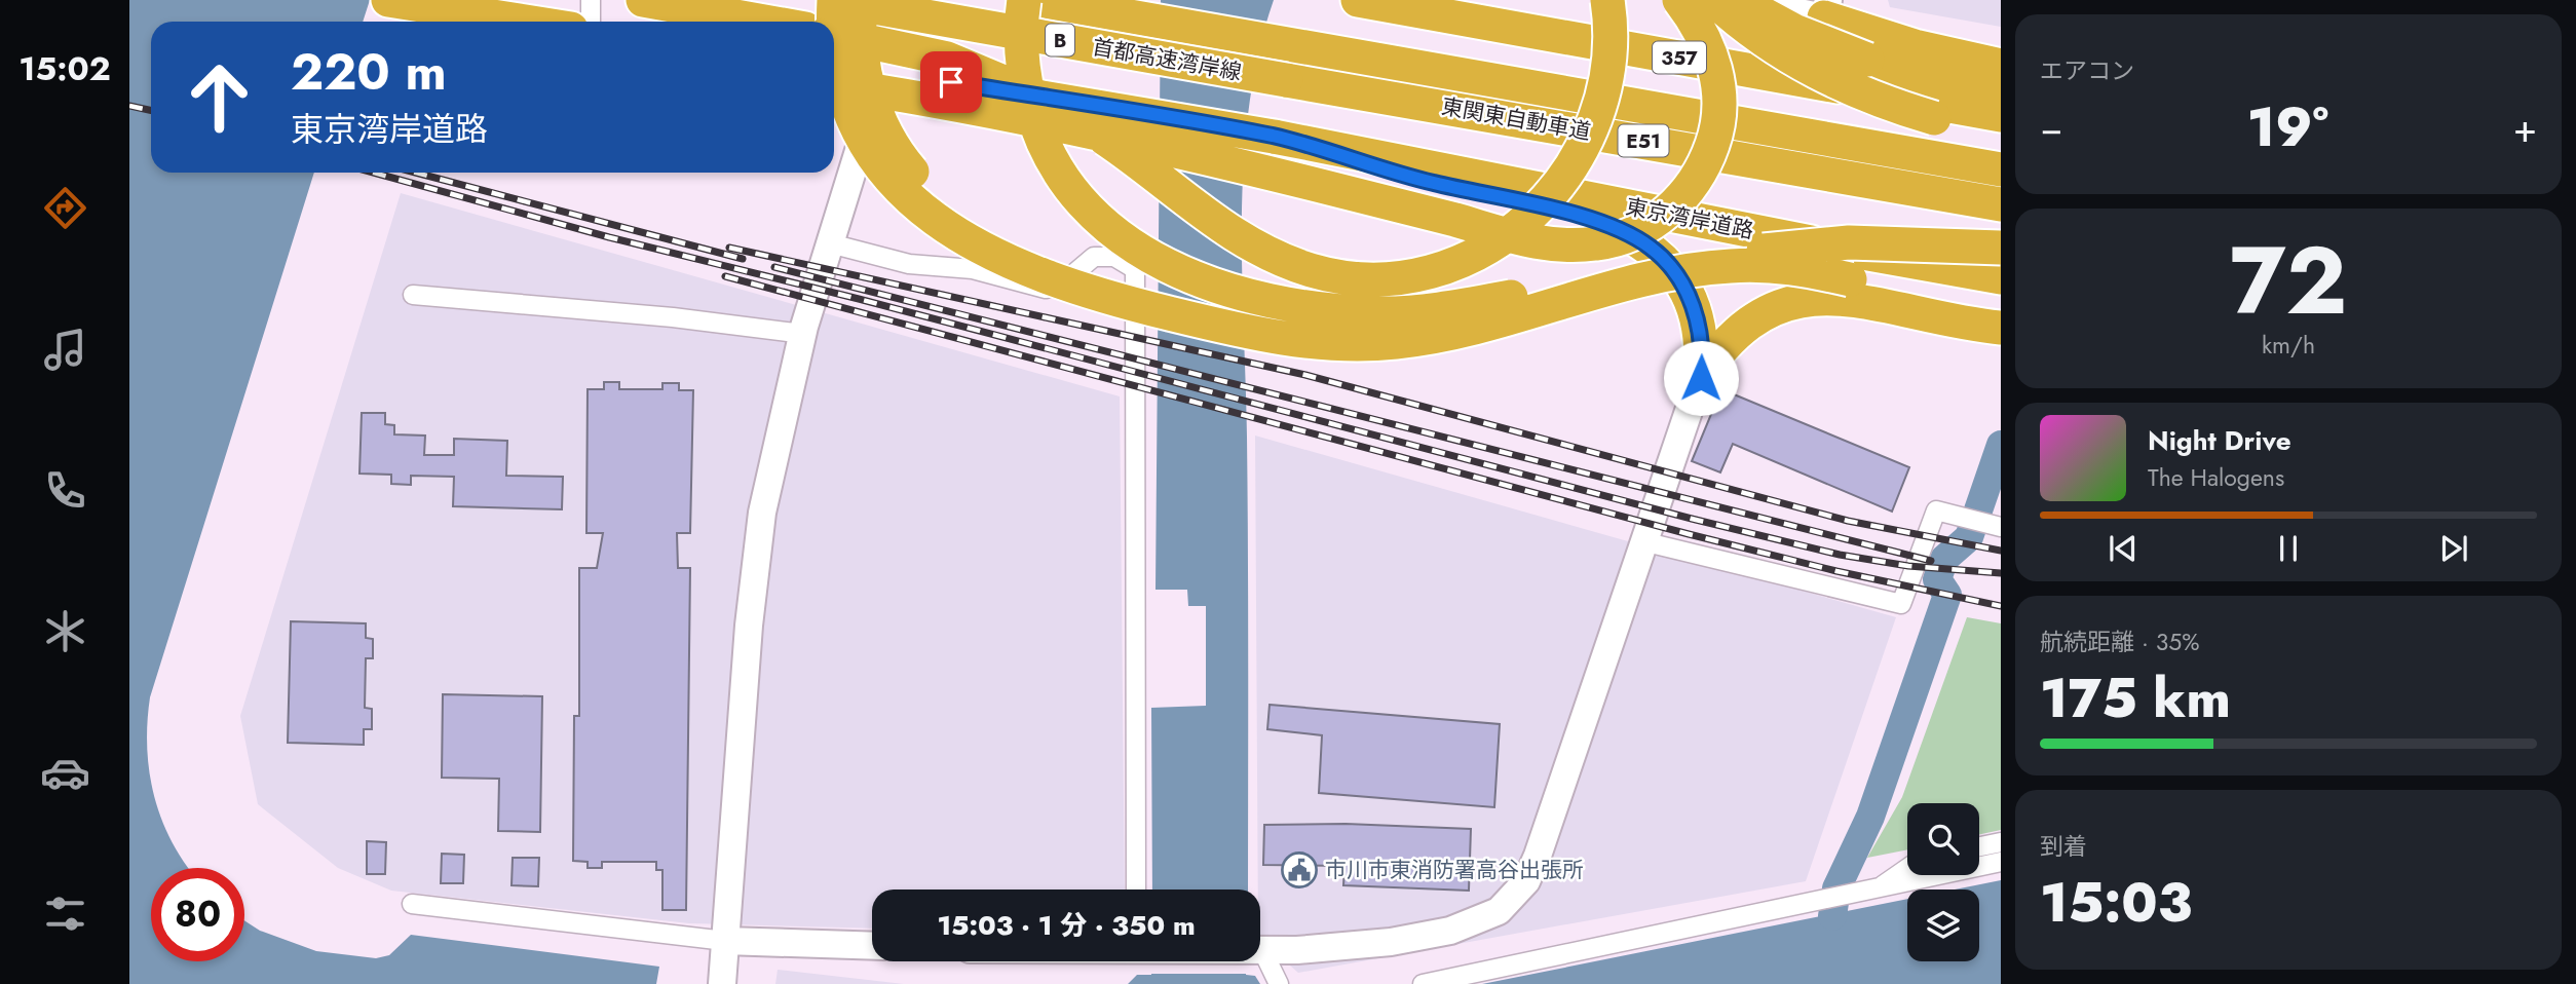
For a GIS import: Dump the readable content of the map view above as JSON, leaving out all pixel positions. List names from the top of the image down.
{
  "streets": {
    "highway": [
      "B",
      "357",
      "首都高速湾岸線",
      "東関東自動車道",
      "E51",
      "東京湾岸道路"
    ]
  },
  "crossings": [
    ["首都高速湾岸線", "東関東自動車道"]
  ],
  "places": {
    "public building": ["市川市東消防署高谷出張所"]
  },
  "page": {
    "tabs": "15:02",
    "tile": [
      "エアコン",
      ["72", "km/h"],
      ["航続距離 · 35%", "175 km"],
      ["到着", "15:03"]
    ],
    "turn": ["220 m", "東京湾岸道路"],
    "heat": ["−", "19°", "+"],
    "song": ["Night Drive", "The Halogens"],
    "limit": "80",
    "trip": "15:03 · 1 分 · 350 m"
  }
}
